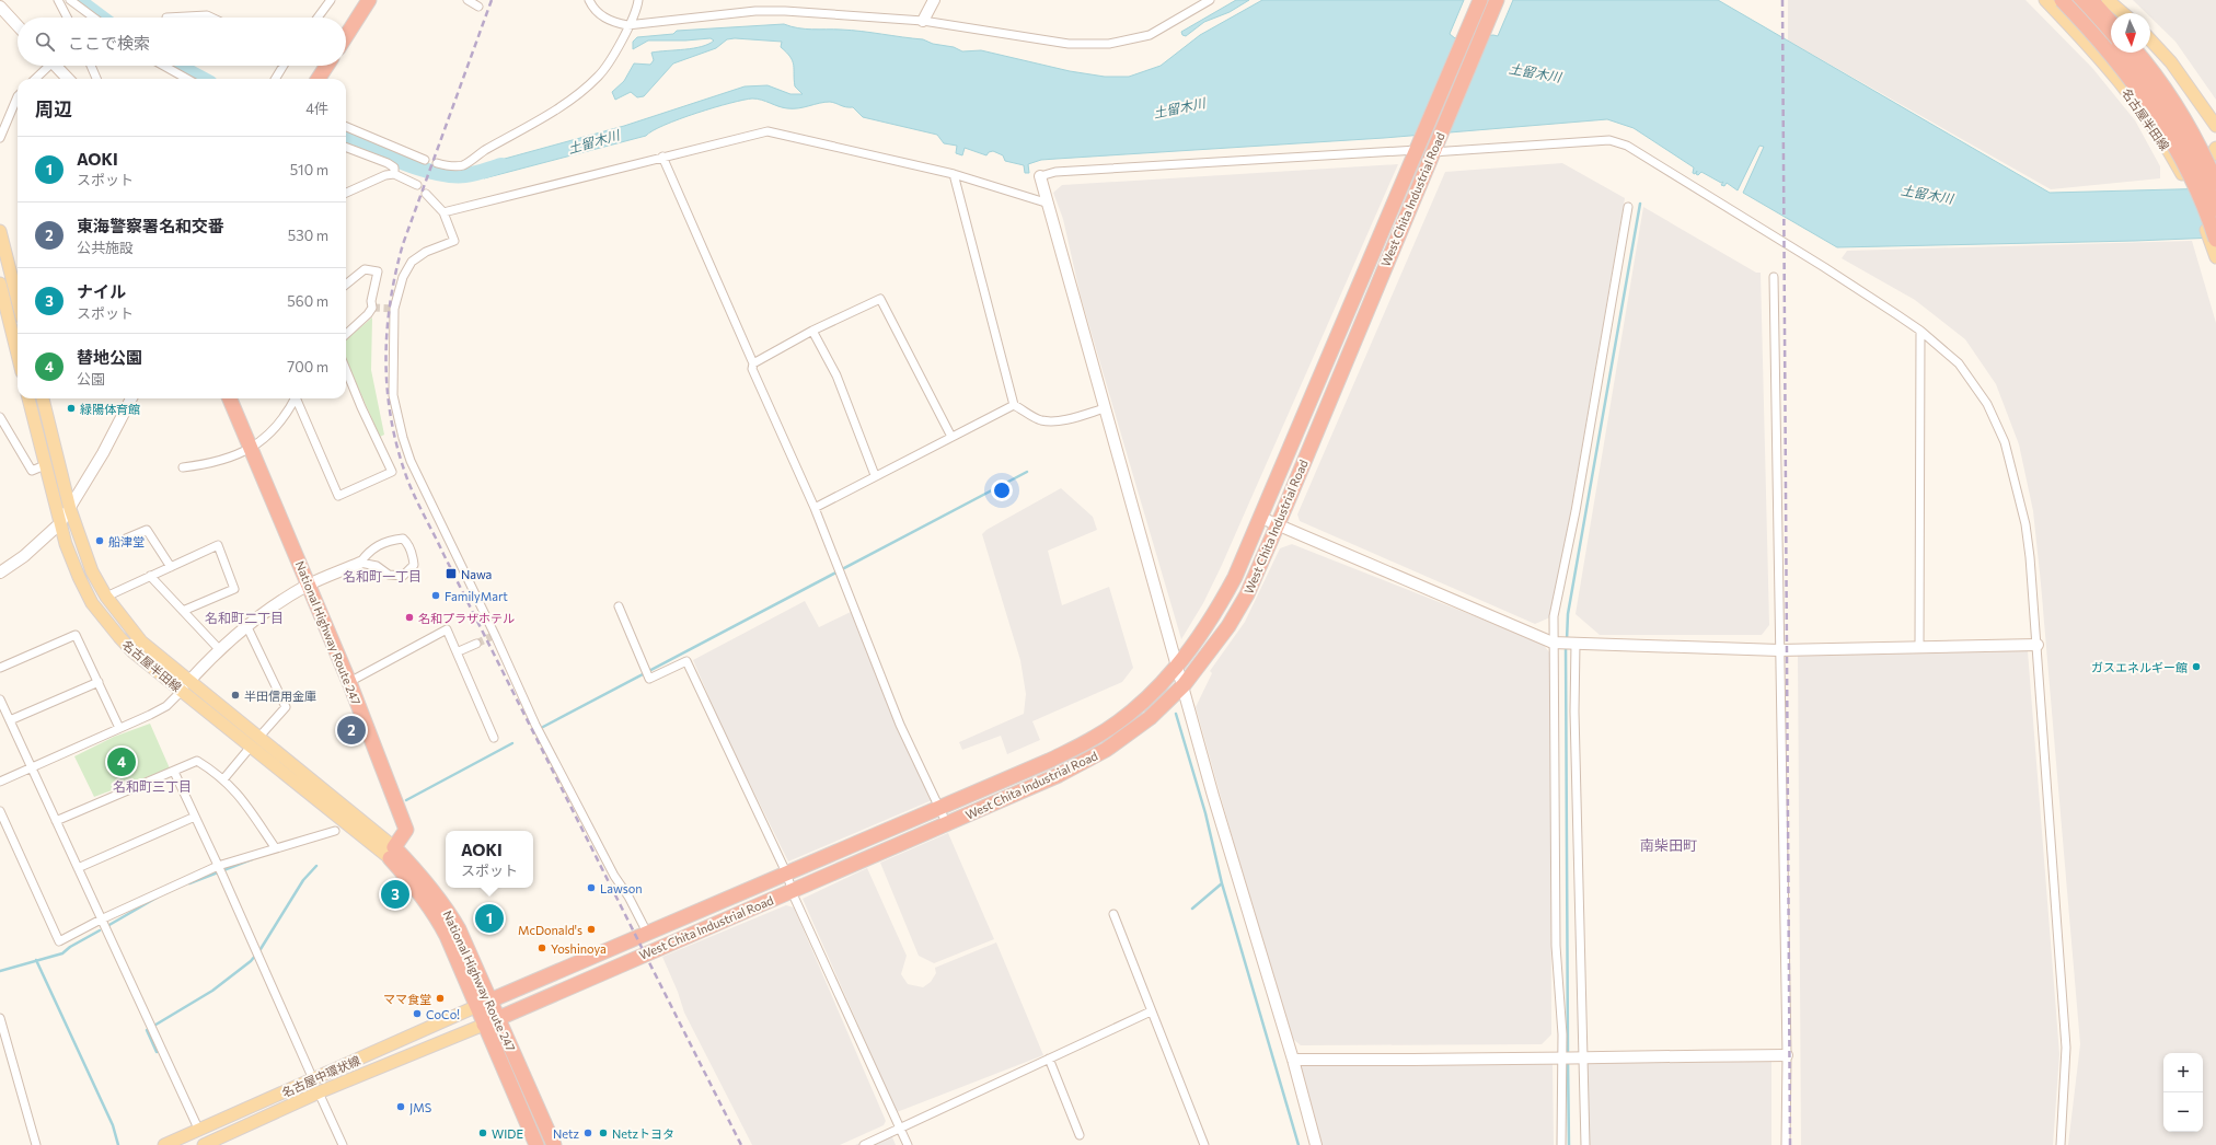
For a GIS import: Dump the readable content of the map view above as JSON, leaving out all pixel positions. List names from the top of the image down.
{
  "streets": {
    "highway": ["West Chita Industrial Road", "National Highway Route 247"],
    "main road": ["名古屋半田線", "名古屋中環状線"]
  },
  "crossings": [
    ["名古屋半田線", "National Highway Route 247"],
    ["West Chita Industrial Road", "National Highway Route 247"],
    ["West Chita Industrial Road", "名古屋中環状線"],
    ["National Highway Route 247", "名古屋中環状線"]
  ],
  "districts": [
    "名和町一丁目",
    "名和町二丁目",
    "名和町三丁目",
    "南柴田町"
  ],
  "water": ["土留木川"],
  "places": {
    "other": [
      "緑陽体育館",
      "船津堂",
      "FamilyMart",
      "名和プラザホテル",
      "ガスエネルギー館",
      "半田信用金庫",
      "Lawson",
      "McDonald's",
      "Yoshinoya",
      "ママ食堂",
      "CoCo!",
      "JMS",
      "WIDE",
      "Netz",
      "Netzトヨタ"
    ],
    "transit": ["Nawa"]
  },
  "north": "bottom",
  "page": {
    "search": "ここで検索",
    "heading": ["周辺", "4件"],
    "list": [
      {
        "mark": "1",
        "name": "AOKI",
        "note": "スポット",
        "value": "510 m"
      },
      {
        "mark": "2",
        "name": "東海警察署名和交番",
        "note": "公共施設",
        "value": "530 m"
      },
      {
        "mark": "3",
        "name": "ナイル",
        "note": "スポット",
        "value": "560 m"
      },
      {
        "mark": "4",
        "name": "替地公園",
        "note": "公園",
        "value": "700 m"
      }
    ],
    "pins": [
      "2",
      "4",
      "3",
      "1"
    ],
    "popup": ["AOKI", "スポット"],
    "map_buttons": ["+", "−"]
  }
}
